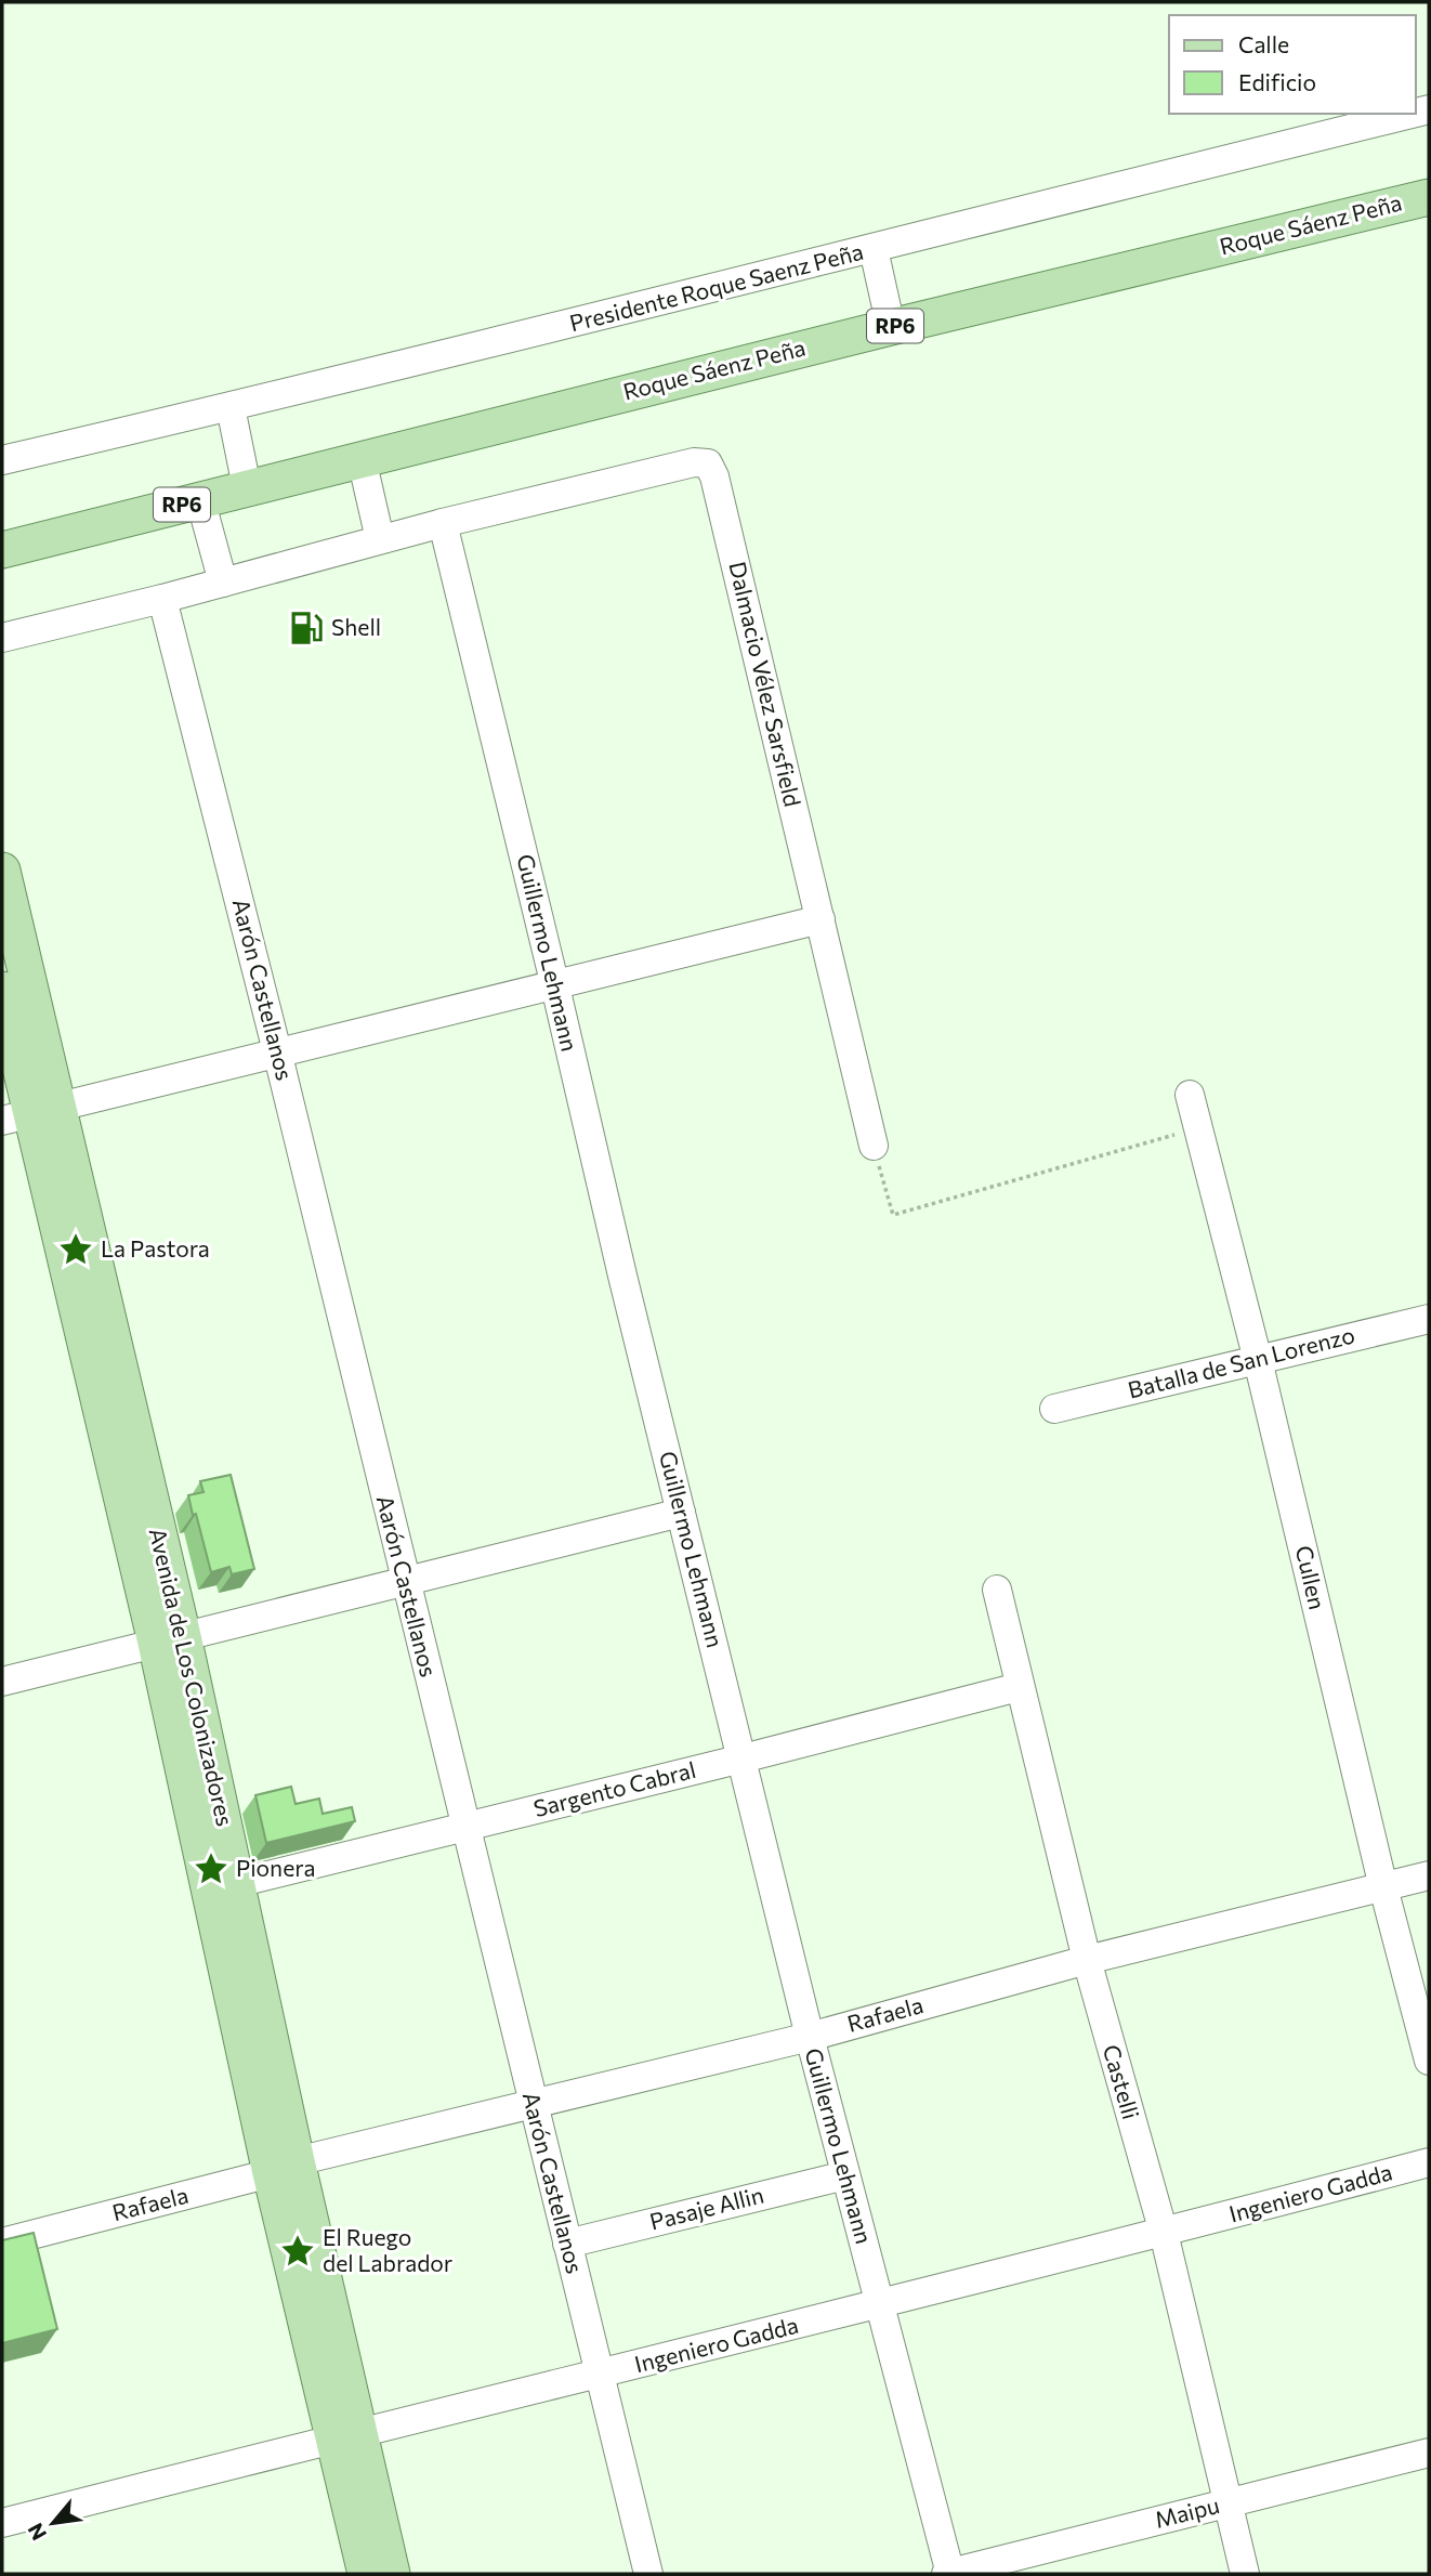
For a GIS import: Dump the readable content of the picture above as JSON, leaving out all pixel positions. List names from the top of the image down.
{
  "streets": {
    "main road": ["Roque Sáenz Peña", "RP6", "Avenida de Los Colonizadores"],
    "street": [
      "Presidente Roque Saenz Peña",
      "Dalmacio Vélez Sarsfield",
      "Guillermo Lehmann",
      "Aarón Castellanos",
      "Batalla de San Lorenzo",
      "Cullen",
      "Sargento Cabral",
      "Rafaela",
      "Castelli",
      "Ingeniero Gadda",
      "Pasaje Allin",
      "Maipu"
    ]
  },
  "crossings": [
    ["Dalmacio Vélez Sarsfield", "Guillermo Lehmann"],
    ["Guillermo Lehmann", "Sargento Cabral"],
    ["Guillermo Lehmann", "Rafaela"],
    ["Guillermo Lehmann", "Ingeniero Gadda"],
    ["Guillermo Lehmann", "Pasaje Allin"],
    ["Guillermo Lehmann", "Maipu"],
    ["Aarón Castellanos", "Sargento Cabral"],
    ["Aarón Castellanos", "Rafaela"],
    ["Aarón Castellanos", "Ingeniero Gadda"],
    ["Aarón Castellanos", "Pasaje Allin"],
    ["Batalla de San Lorenzo", "Cullen"],
    ["Cullen", "Rafaela"],
    ["Avenida de Los Colonizadores", "Sargento Cabral"],
    ["Avenida de Los Colonizadores", "Rafaela"],
    ["Avenida de Los Colonizadores", "Ingeniero Gadda"],
    ["Sargento Cabral", "Castelli"],
    ["Rafaela", "Castelli"],
    ["Castelli", "Ingeniero Gadda"],
    ["Castelli", "Maipu"]
  ],
  "places": {
    "fuel station": ["Shell"],
    "place": ["La Pastora", "Pionera", "El Ruego del Labrador"]
  },
  "legend": ["Calle", "Edificio"],
  "north": "bottom left"
}
